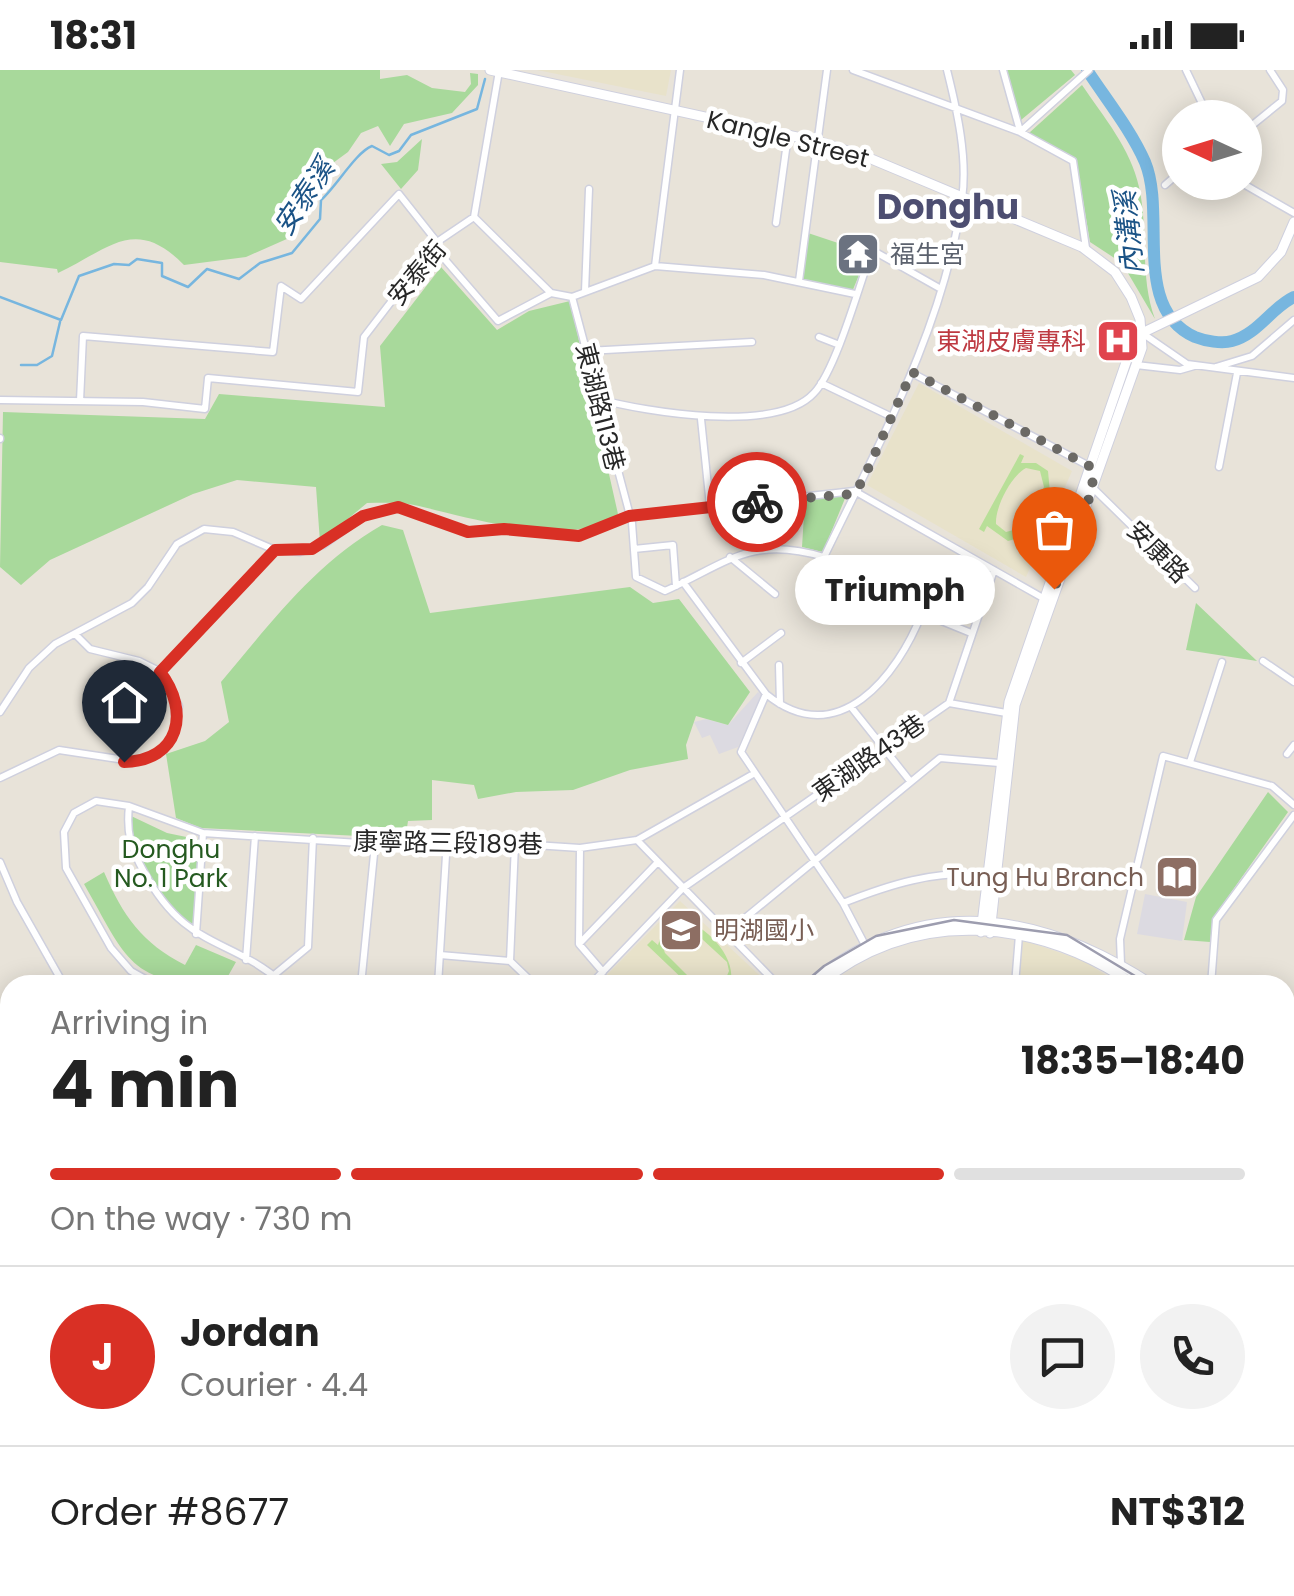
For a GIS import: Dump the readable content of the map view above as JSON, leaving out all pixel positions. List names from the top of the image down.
{
  "streets": {
    "street": [
      "Kangle Street",
      "安泰街",
      "東湖路113巷",
      "安康路",
      "東湖路43巷",
      "康寧路三段189巷"
    ]
  },
  "districts": ["Donghu"],
  "water": ["安泰溪", "內溝溪"],
  "parks": ["Donghu No. 1 Park"],
  "places": {
    "temple": ["福生宮"],
    "hospital": ["東湖皮膚專科"],
    "other": ["Triumph"],
    "library": ["Tung Hu Branch"],
    "school or university": ["明湖國小"]
  },
  "north": "left",
  "page": {
    "status": "18:31",
    "bubble": "Triumph",
    "heading": ["4 min", "Arriving in", "18:35–18:40"],
    "panel": [
      "Jordan",
      "Courier · 4.4",
      "Order #8677",
      "NT$312"
    ],
    "bar": "On the way · 730 m",
    "round": "J"
  }
}
